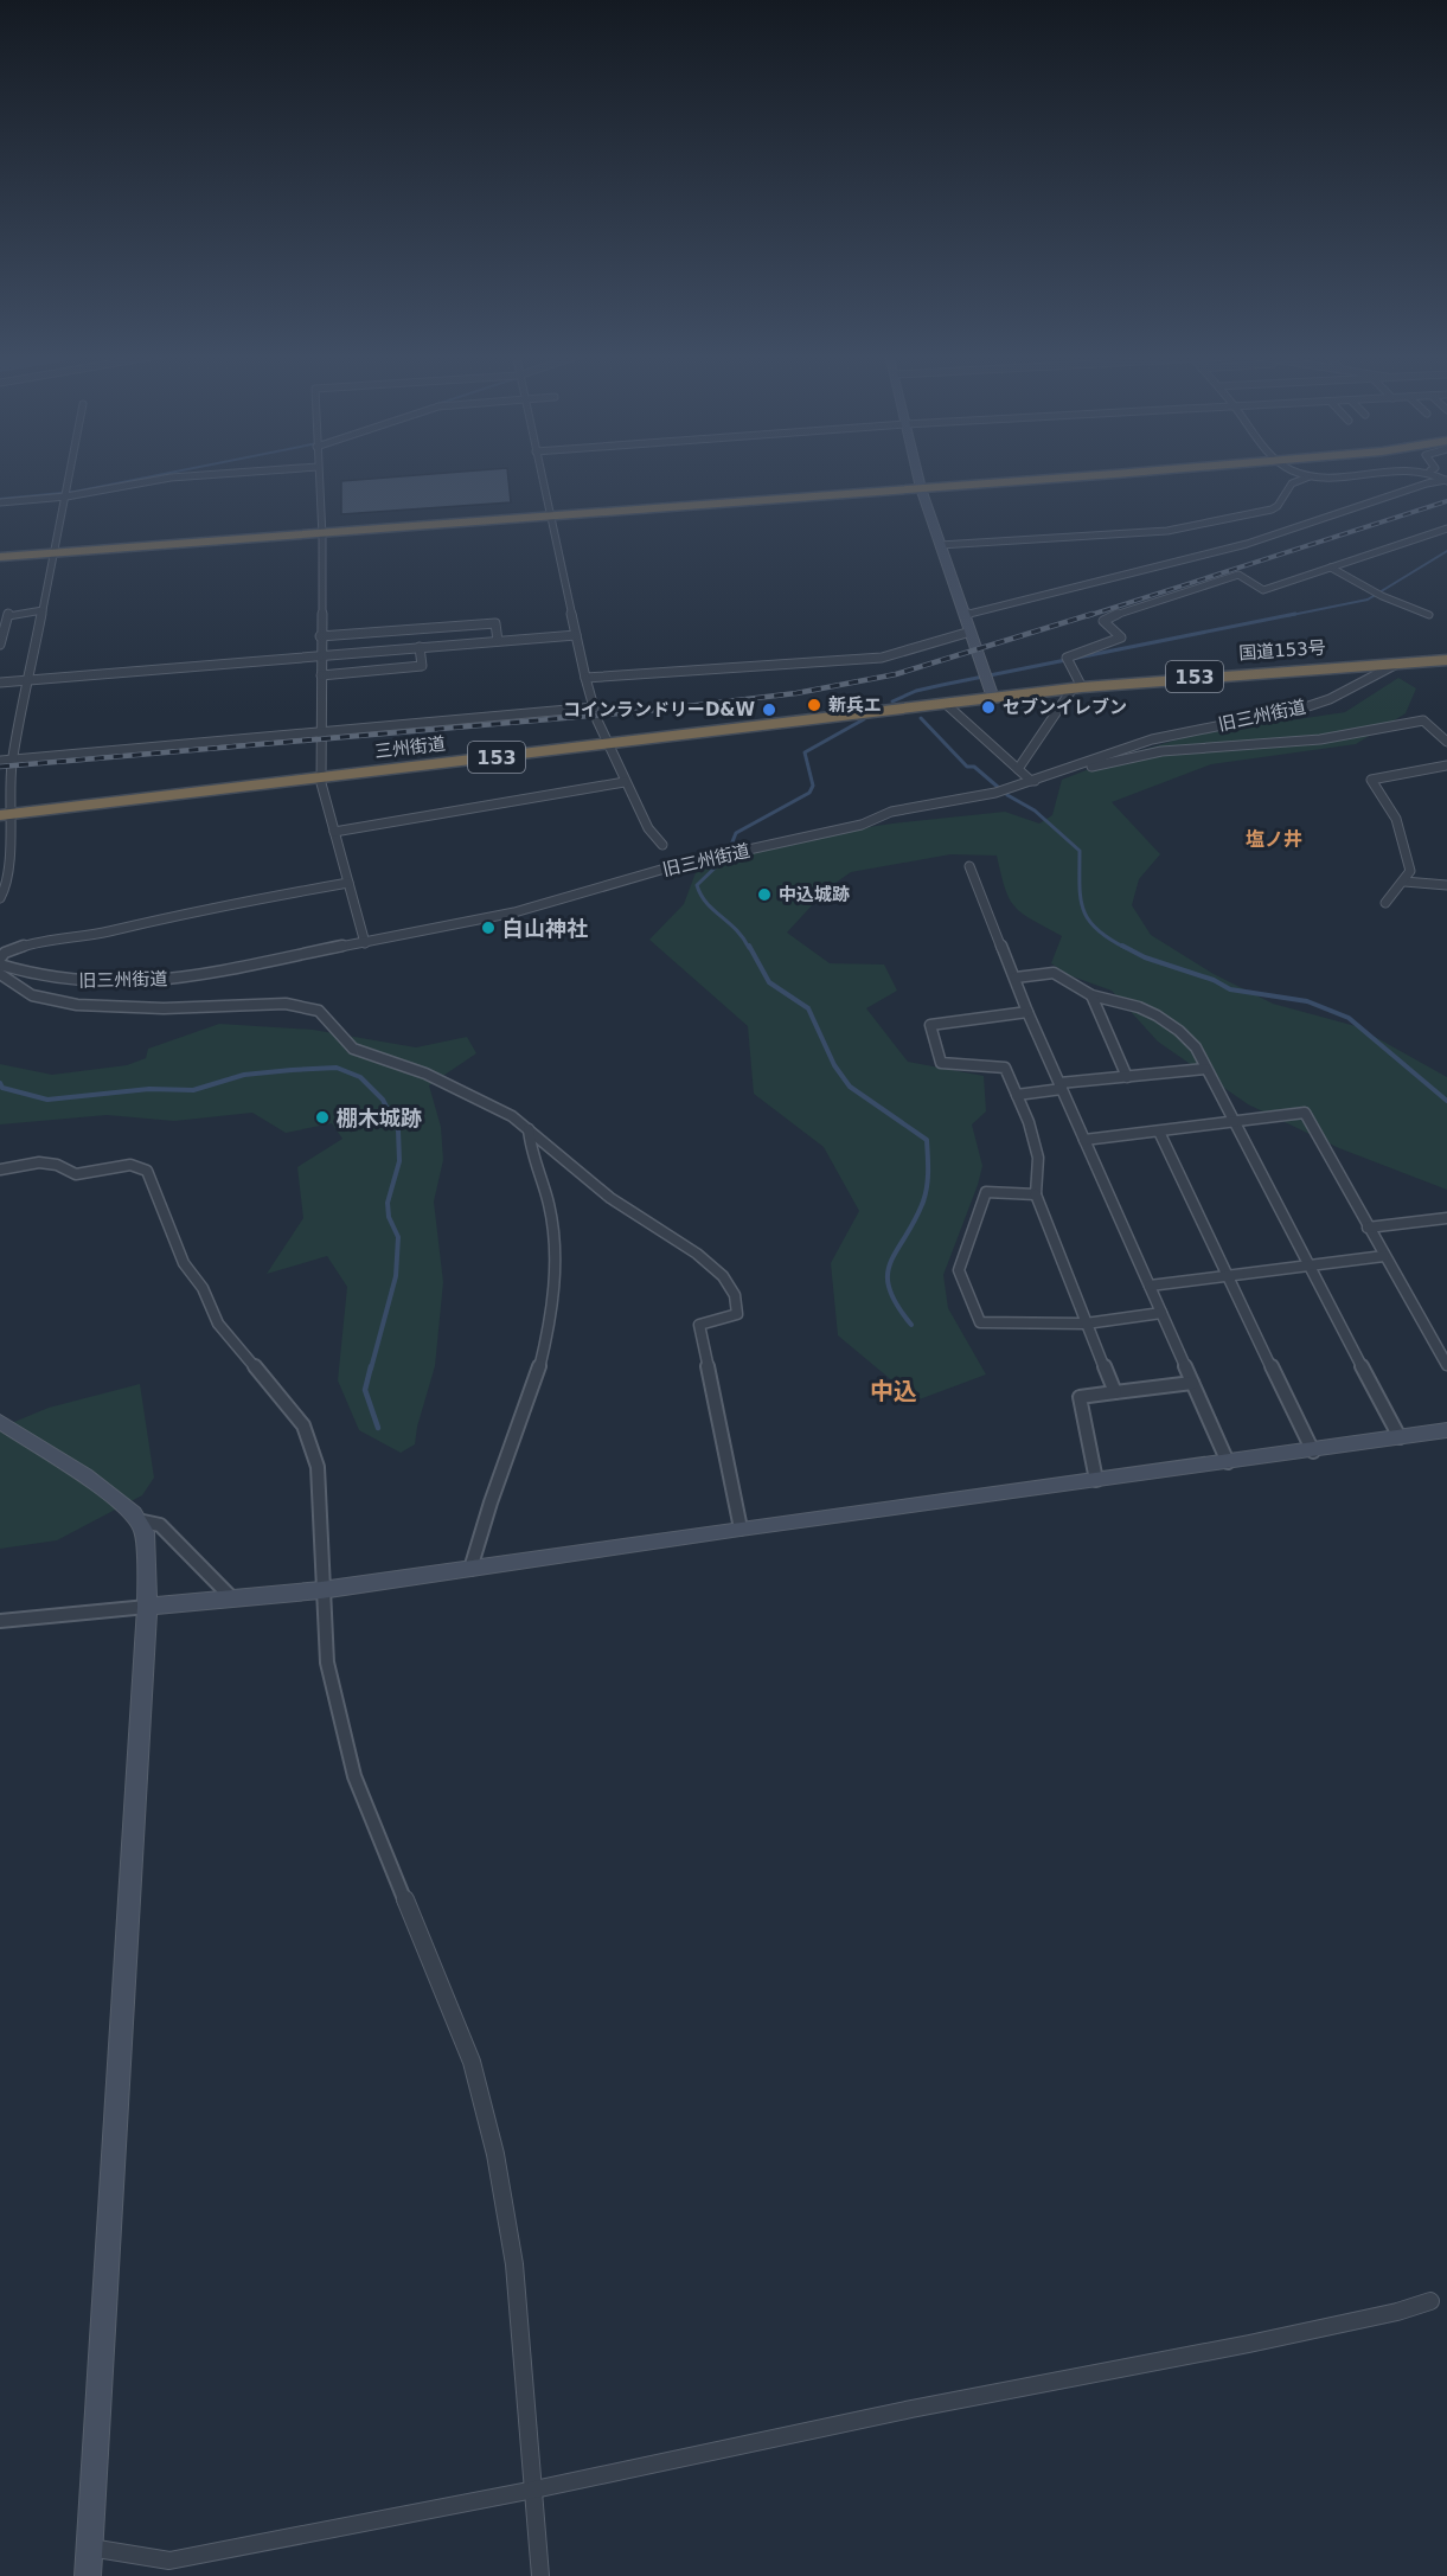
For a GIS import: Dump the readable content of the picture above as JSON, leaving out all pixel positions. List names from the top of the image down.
{
  "streets": {
    "highway": ["国道153号", "153", "三州街道"],
    "street": ["旧三州街道"]
  },
  "crossings": [
    ["国道153号", "旧三州街道"],
    ["国道153号", "三州街道"]
  ],
  "districts": ["塩ノ井", "中込"],
  "places": [
    "新兵エ",
    "セブンイレブン",
    "コインランドリーD&W",
    "中込城跡",
    "白山神社",
    "棚木城跡"
  ]
}
